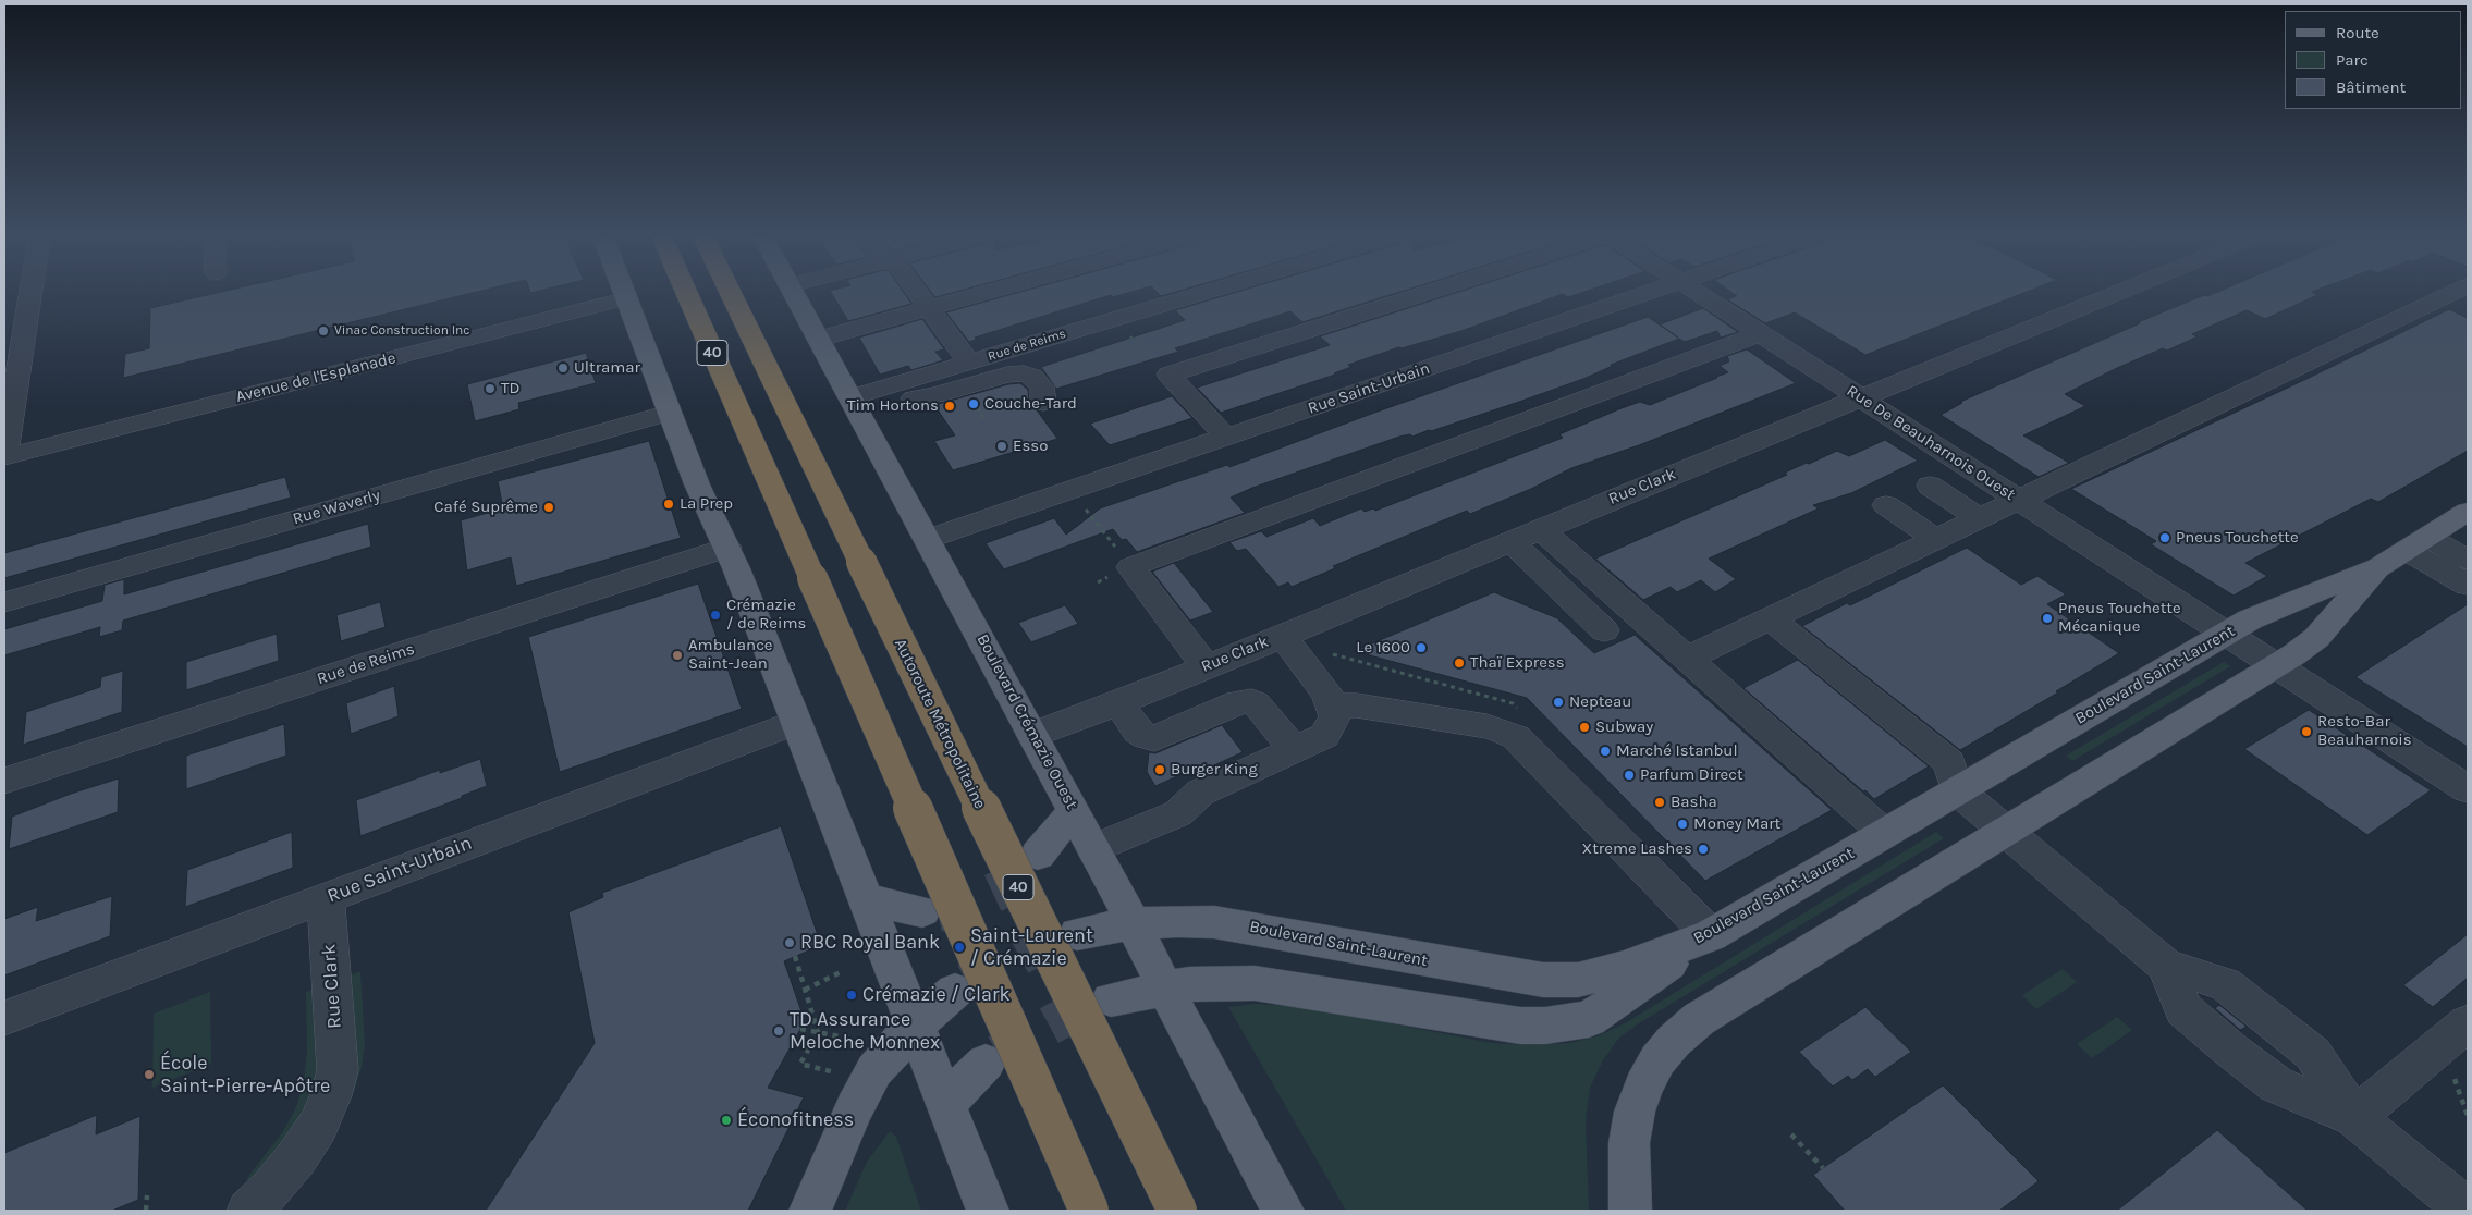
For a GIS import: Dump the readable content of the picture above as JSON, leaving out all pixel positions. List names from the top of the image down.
{
  "streets": {
    "highway": ["40", "Autoroute Métropolitaine"],
    "main road": ["Boulevard Saint-Laurent", "Boulevard Crémazie Ouest"],
    "street": [
      "Rue de Reims",
      "Avenue de l'Esplanade",
      "Rue Saint-Urbain",
      "Rue De Beauharnois Ouest",
      "Rue Clark",
      "Rue Waverly"
    ]
  },
  "crossings": [
    ["Rue de Reims", "Boulevard Crémazie Ouest"],
    ["Rue Saint-Urbain", "Rue Clark"],
    ["Rue Saint-Urbain", "Boulevard Crémazie Ouest"],
    ["Rue De Beauharnois Ouest", "Rue Clark"],
    ["Rue De Beauharnois Ouest", "Boulevard Saint-Laurent"],
    ["Rue Clark", "Boulevard Crémazie Ouest"],
    ["Boulevard Saint-Laurent", "Boulevard Crémazie Ouest"]
  ],
  "places": [
    "Vinac Construction Inc",
    "Ultramar",
    "TD",
    "Couche-Tard",
    "Tim Hortons",
    "Esso",
    "La Prep",
    "Café Suprême",
    "Pneus Touchette",
    "Crémazie / de Reims",
    "Pneus Touchette Mécanique",
    "Le 1600",
    "Ambulance Saint-Jean",
    "Thaï Express",
    "Nepteau",
    "Subway",
    "Resto-Bar Beauharnois",
    "Marché Istanbul",
    "Burger King",
    "Parfum Direct",
    "Basha",
    "Money Mart",
    "Xtreme Lashes",
    "RBC Royal Bank",
    "Saint-Laurent / Crémazie",
    "Crémazie / Clark",
    "TD Assurance Meloche Monnex",
    "École Saint-Pierre-Apôtre",
    "Éconofitness"
  ],
  "legend": ["Route", "Parc", "Bâtiment"]
}
